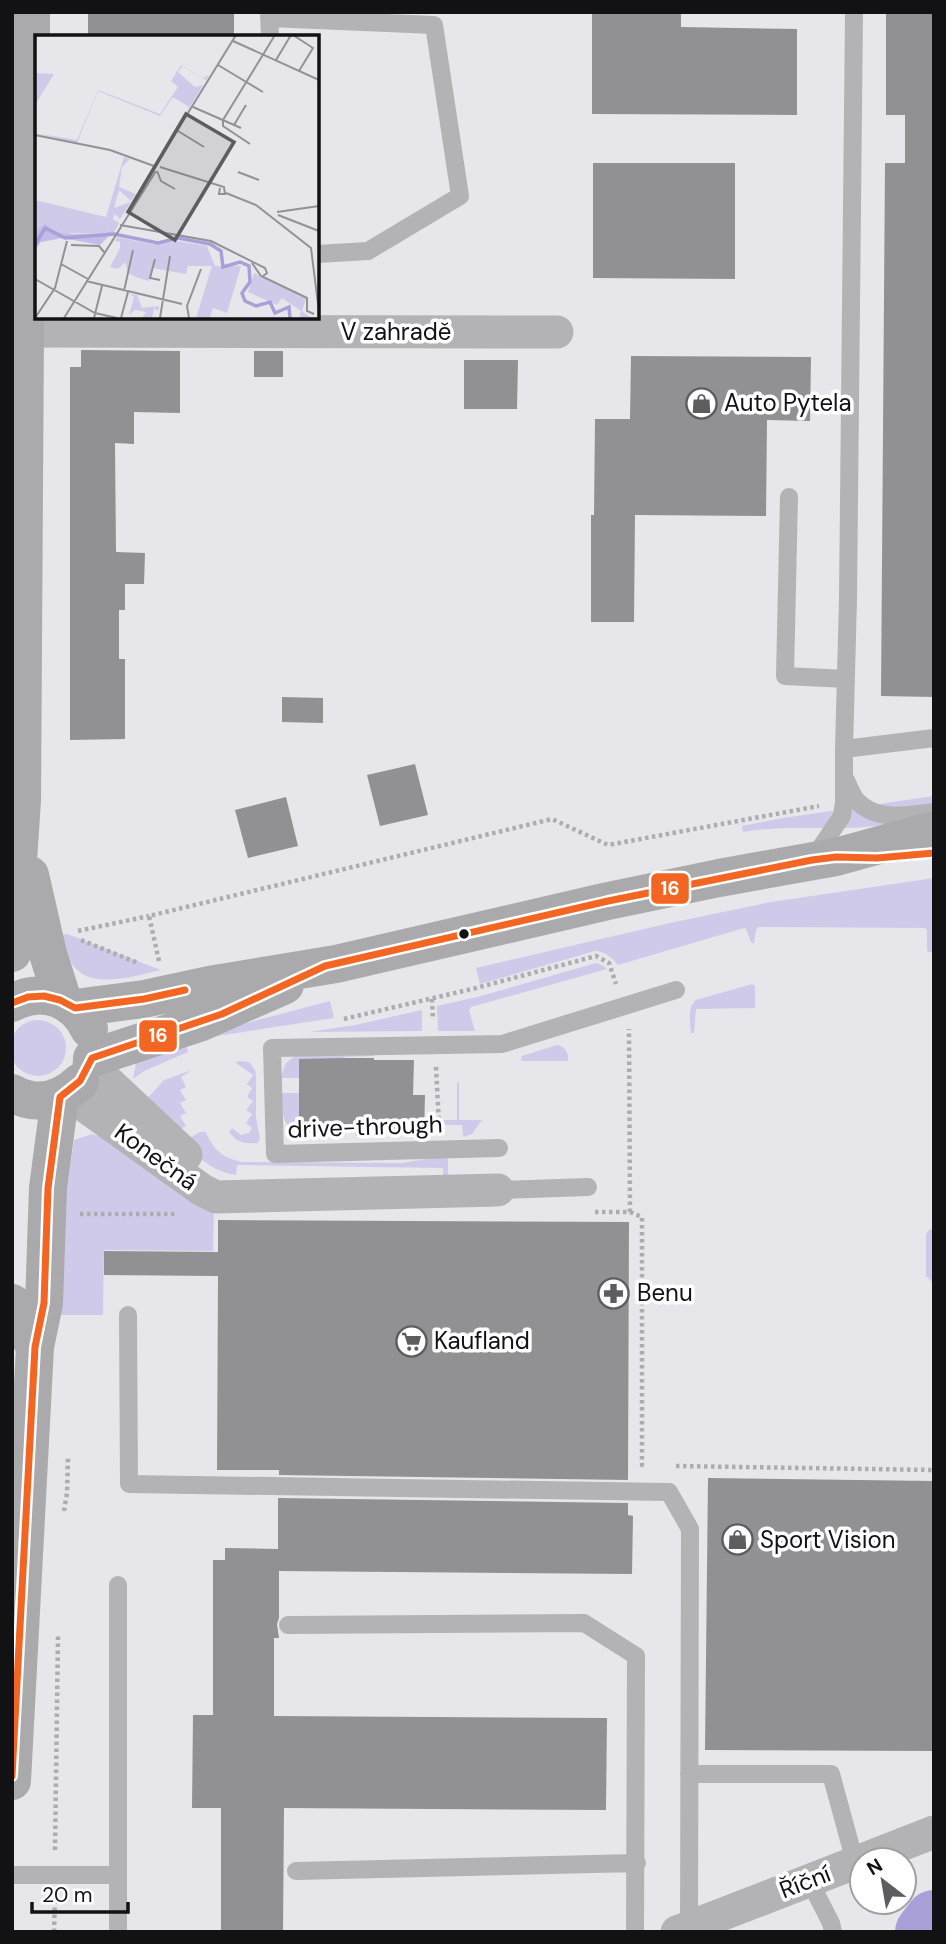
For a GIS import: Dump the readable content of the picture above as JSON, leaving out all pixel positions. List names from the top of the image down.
{
  "streets": {
    "street": ["V zahradě", "Konečná", "Říční"],
    "lane": ["drive-through"]
  },
  "places": {
    "shop": ["Auto Pytela", "Sport Vision"],
    "pharmacy": ["Benu"],
    "supermarket": ["Kaufland"]
  },
  "lines": ["transit line 16"],
  "scale_bar": "20 m",
  "north": "top left"
}
